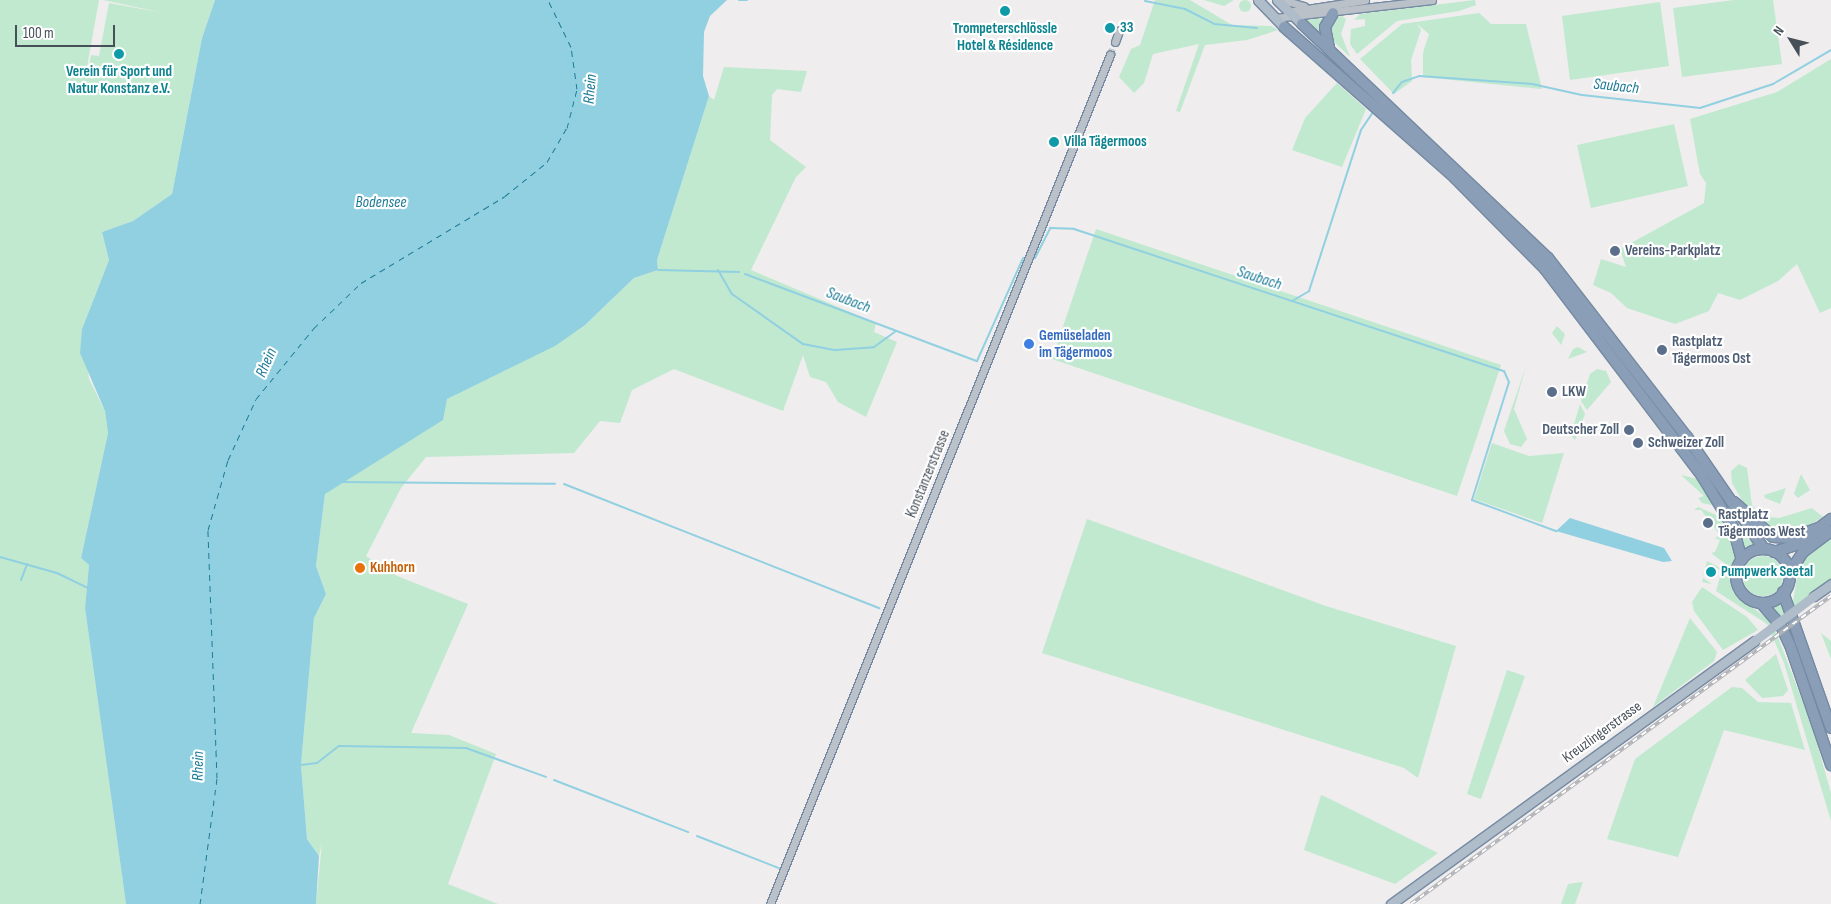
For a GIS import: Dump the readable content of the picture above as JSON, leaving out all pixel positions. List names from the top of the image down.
{
  "streets": {
    "main road": ["Kreuzlingerstrasse"],
    "street": ["Konstanzerstrasse"]
  },
  "water": ["Saubach", "Rhein", "Bodensee"],
  "places": [
    "Trompeterschlössle Hotel & Résidence",
    "33",
    "Verein für Sport und Natur Konstanz e.V.",
    "Villa Tägermoos",
    "Vereins-Parkplatz",
    "Gemüseladen im Tägermoos",
    "Rastplatz Tägermoos Ost",
    "LKW",
    "Deutscher Zoll",
    "Schweizer Zoll",
    "Rastplatz Tägermoos West",
    "Kuhhorn",
    "Pumpwerk Seetal"
  ],
  "scale_bar": "100 m",
  "north": "top left"
}
